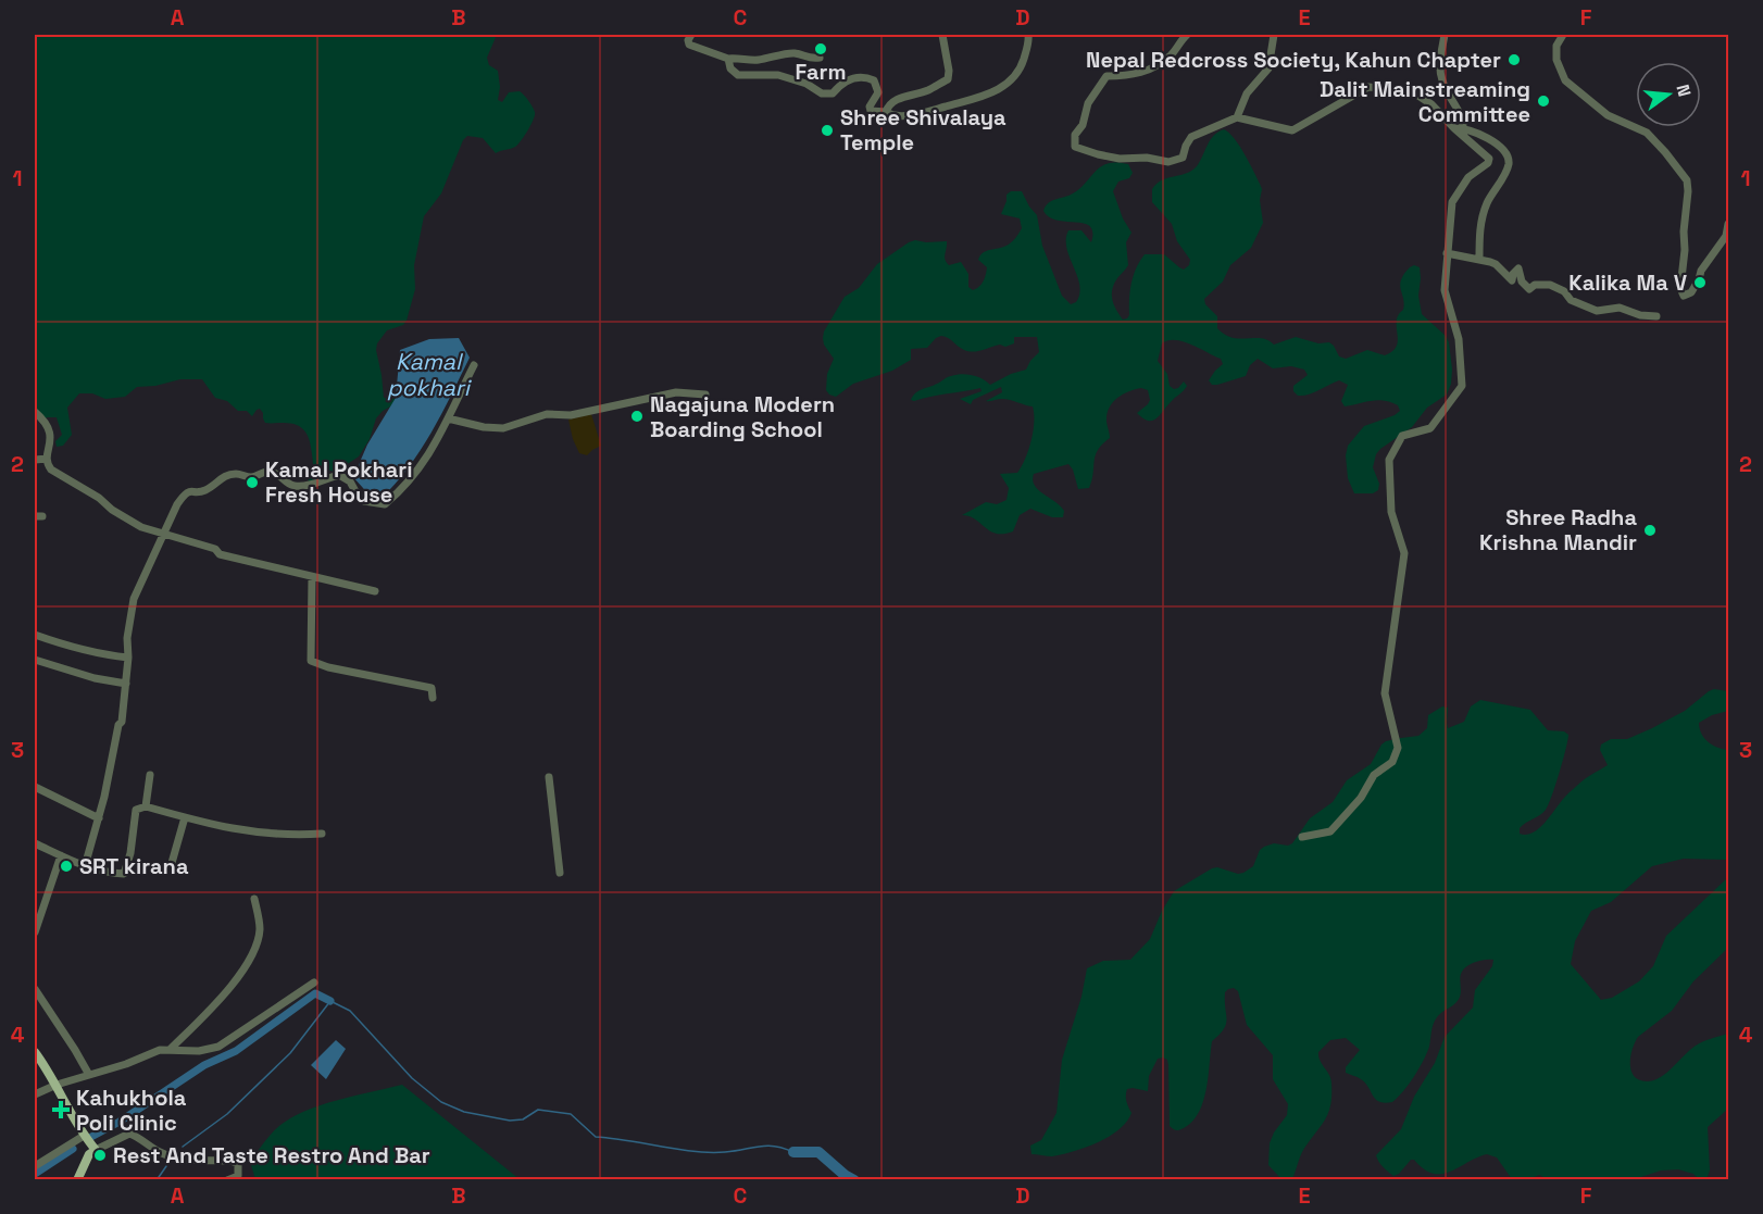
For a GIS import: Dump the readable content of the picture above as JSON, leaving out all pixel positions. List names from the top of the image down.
{
  "water": ["Kamal pokhari"],
  "places": {
    "other": [
      "Farm",
      "Nepal Redcross Society, Kahun Chapter",
      "Dalit Mainstreaming Committee",
      "Shree Shivalaya Temple",
      "Kalika Ma V",
      "Nagajuna Modern Boarding School",
      "Kamal Pokhari Fresh House",
      "Shree Radha Krishna Mandir",
      "SRT kirana",
      "Rest And Taste Restro And Bar"
    ],
    "health": ["Kahukhola Poli Clinic"]
  },
  "north": "right",
  "grid": {
    "columns": [
      "A",
      "B",
      "C",
      "D",
      "E",
      "F"
    ],
    "rows": [
      "1",
      "2",
      "3",
      "4"
    ]
  }
}
